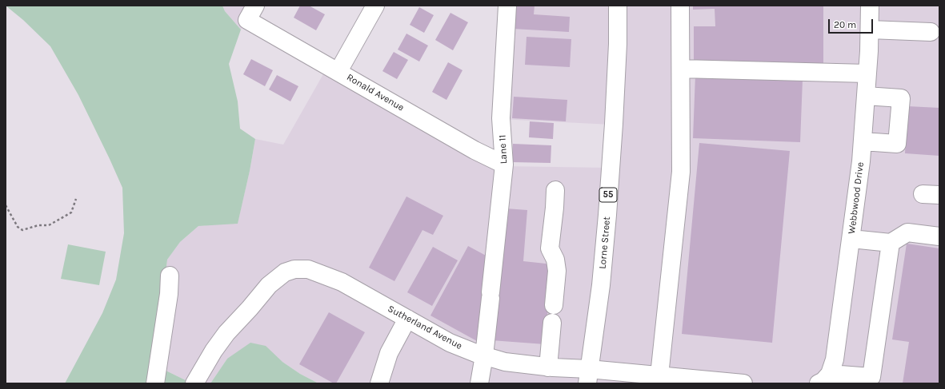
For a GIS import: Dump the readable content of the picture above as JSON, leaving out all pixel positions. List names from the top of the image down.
{
  "streets": {
    "street": [
      "Ronald Avenue",
      "Lane 11",
      "55",
      "Webbwood Drive",
      "Lorne Street",
      "Sutherland Avenue"
    ]
  },
  "crossings": [
    ["Ronald Avenue", "Lane 11"],
    ["Lane 11", "Sutherland Avenue"],
    ["Lorne Street", "Sutherland Avenue"]
  ],
  "scale_bar": "20 m"
}
